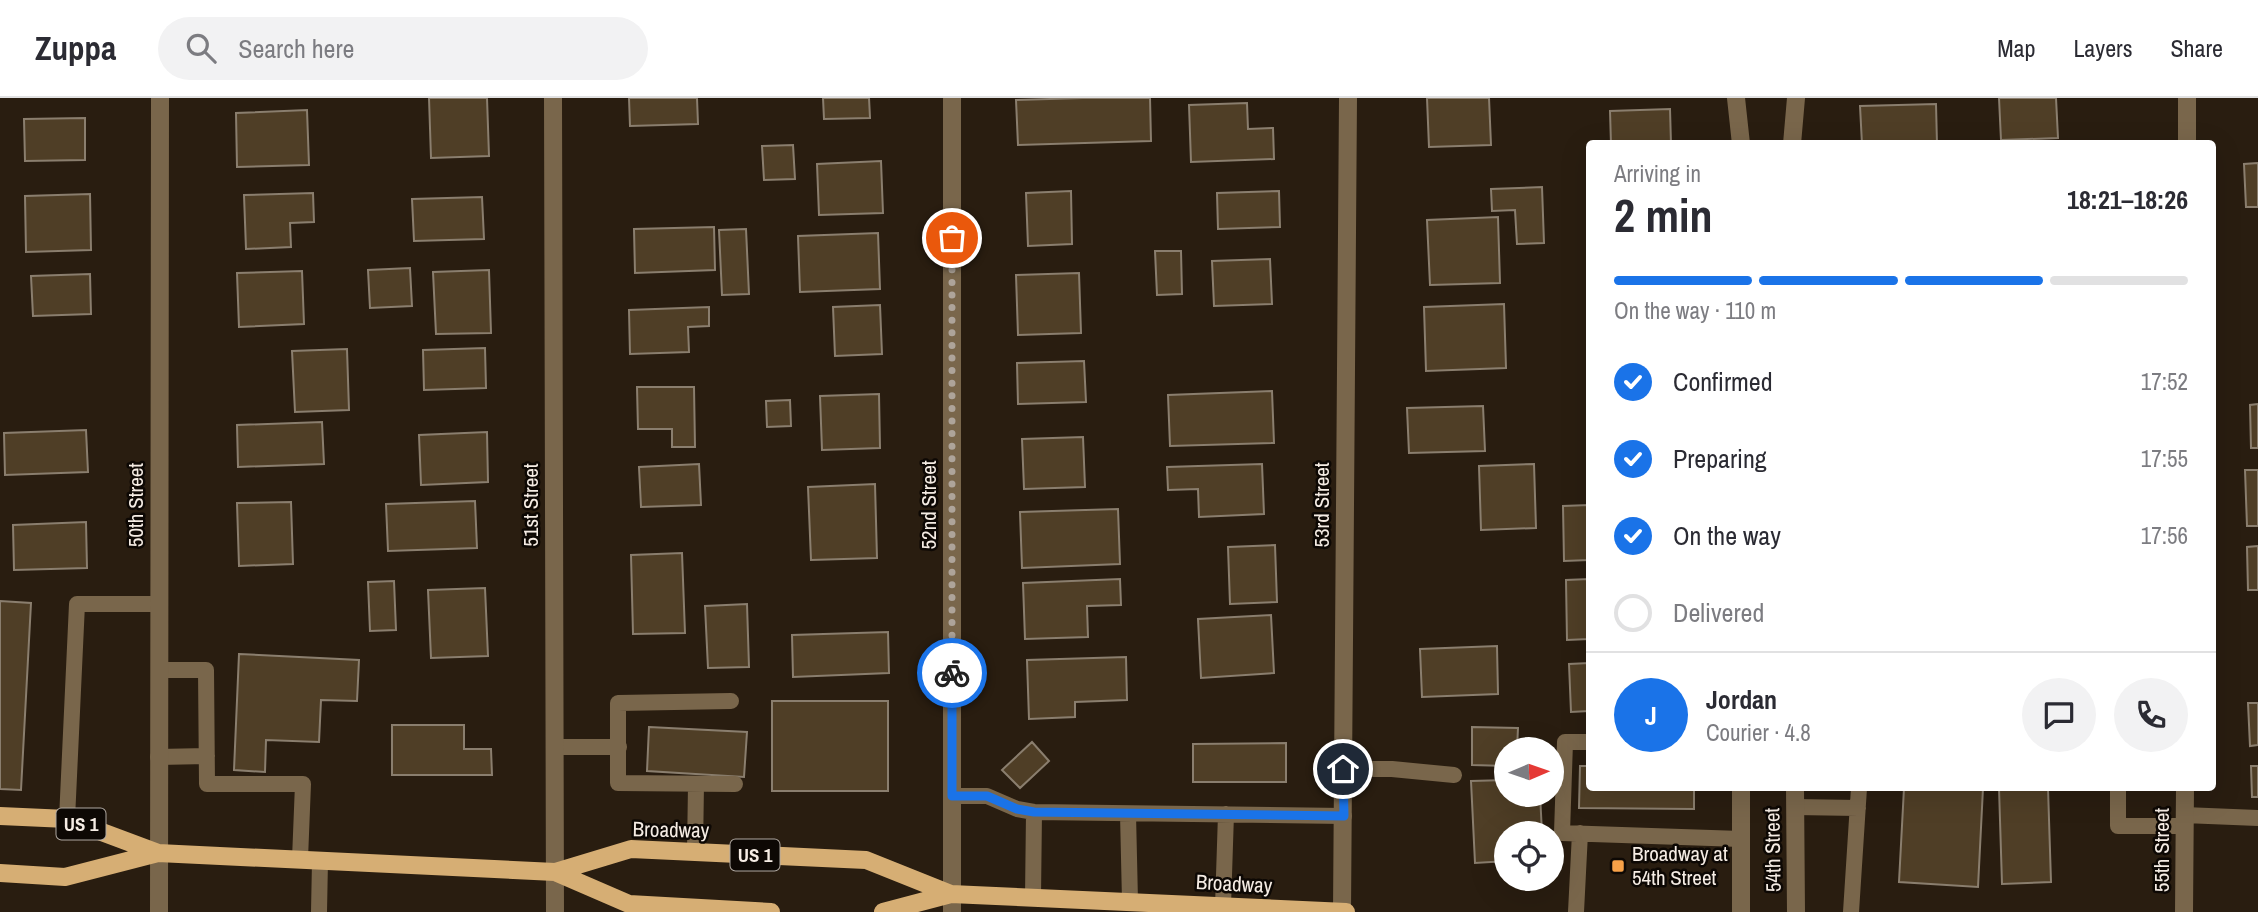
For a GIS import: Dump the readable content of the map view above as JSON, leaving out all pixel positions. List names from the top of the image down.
{
  "streets": {
    "main road": ["US 1", "Broadway"],
    "street": [
      "50th Street",
      "51st Street",
      "52nd Street",
      "53rd Street",
      "54th Street",
      "55th Street"
    ]
  },
  "crossings": [
    ["50th Street", "Broadway"],
    ["51st Street", "Broadway"],
    ["52nd Street", "Broadway"],
    ["53rd Street", "Broadway"]
  ],
  "places": {
    "transit": ["Broadway at 54th Street"]
  },
  "north": "right",
  "page": {
    "header": "Zuppa",
    "search": "Search here",
    "nav": ["Map", "Layers", "Share"],
    "heading": ["2 min", "Arriving in", "18:21–18:26"],
    "panel": ["Jordan", "Courier · 4.8"],
    "bar": "On the way · 110 m",
    "list": [
      ["Confirmed", "17:52"],
      ["Preparing", "17:55"],
      ["On the way", "17:56"],
      "Delivered"
    ],
    "round": "J"
  }
}
